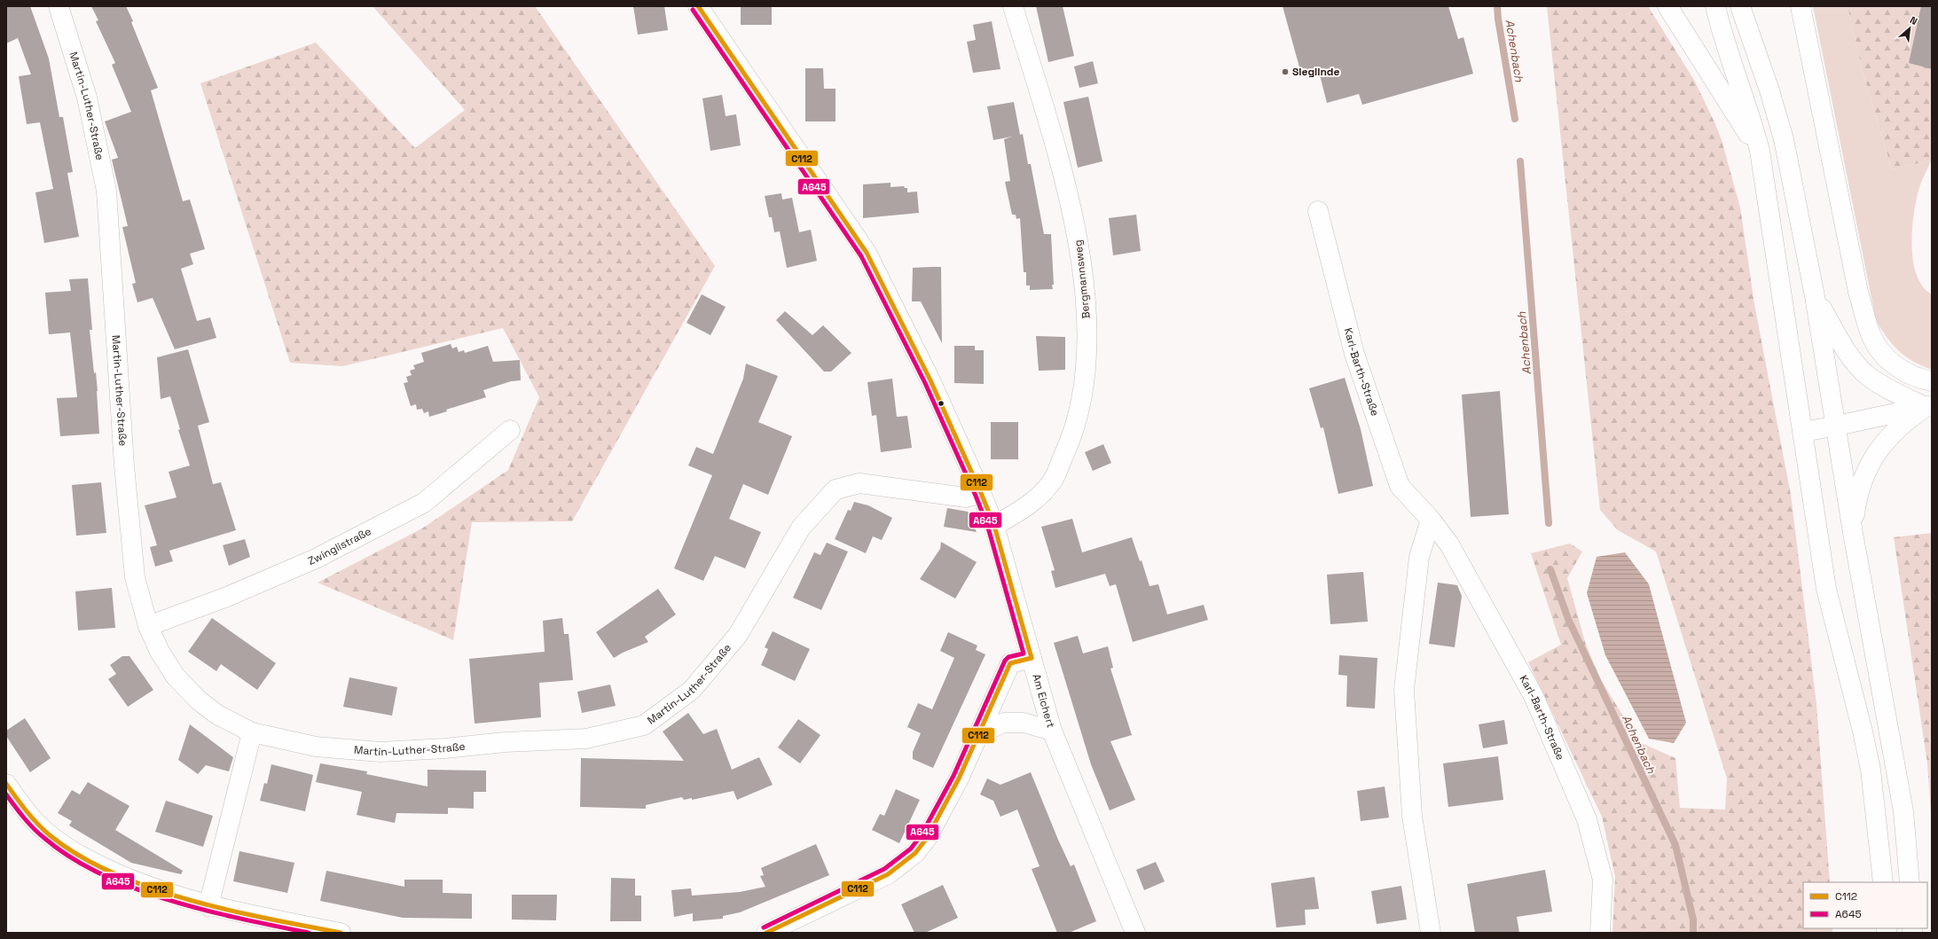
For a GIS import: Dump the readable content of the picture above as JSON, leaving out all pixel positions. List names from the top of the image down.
{
  "streets": {
    "street": [
      "Martin-Luther-Straße",
      "Bergmannsweg",
      "Karl-Barth-Straße",
      "Zwinglistraße",
      "Am Eichert"
    ]
  },
  "crossings": [
    ["Martin-Luther-Straße", "Zwinglistraße"],
    ["Martin-Luther-Straße", "Am Eichert"],
    ["Bergmannsweg", "Am Eichert"]
  ],
  "water": ["Achenbach"],
  "places": ["Sieglinde"],
  "lines": ["transit line C112", "transit line A645"],
  "legend": ["C112", "A645"],
  "north": "top right"
}
